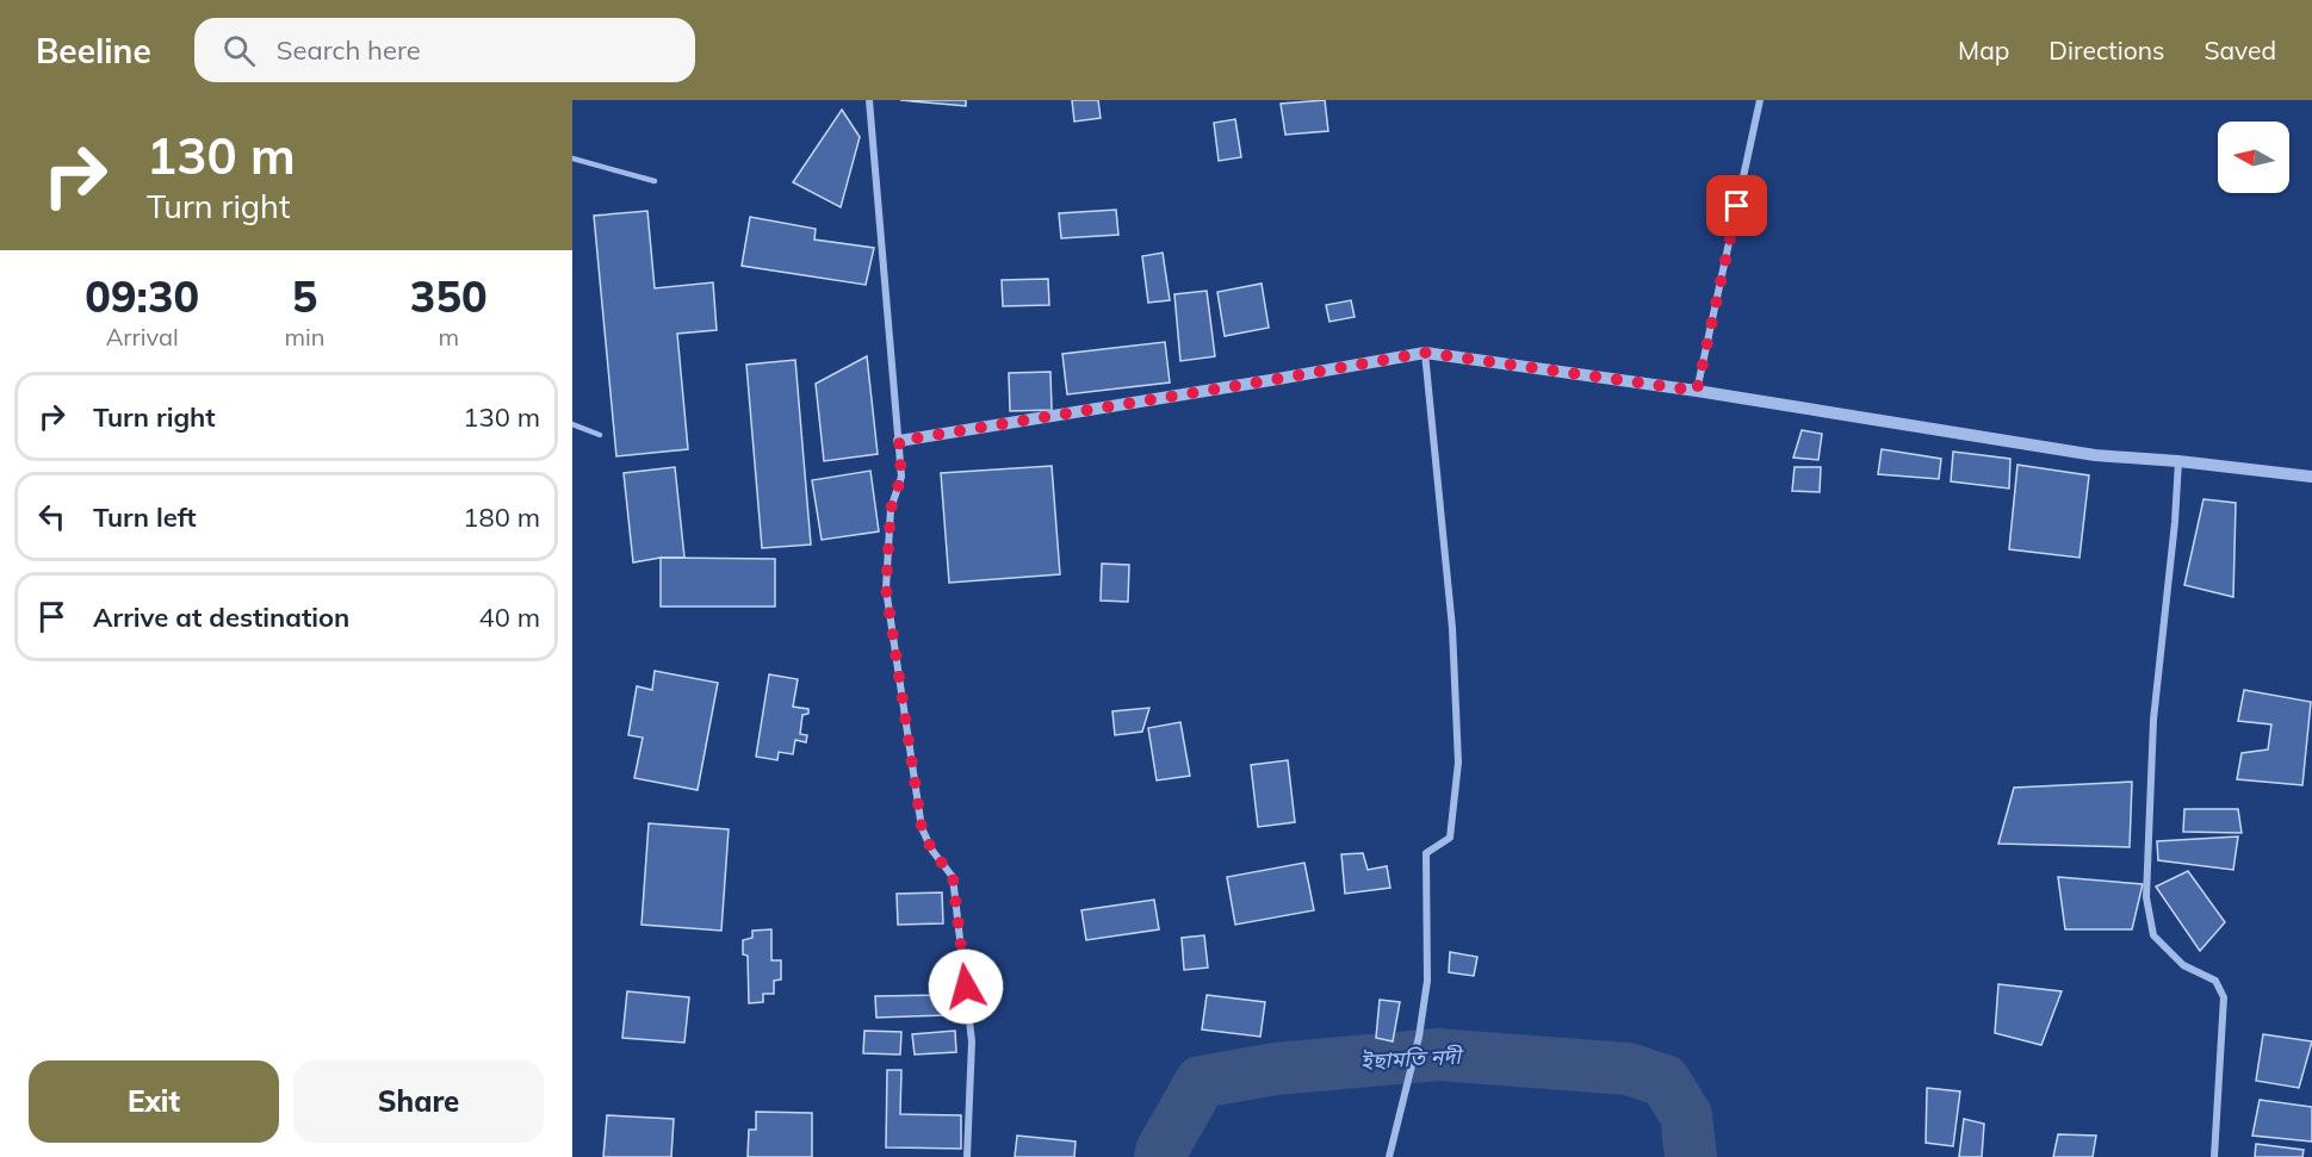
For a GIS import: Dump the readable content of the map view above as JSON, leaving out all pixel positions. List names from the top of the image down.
{
  "water": ["ইছামতি নদী"],
  "north": "left",
  "page": {
    "header": "Beeline",
    "search": "Search here",
    "nav": ["Map", "Directions", "Saved"],
    "turn": ["130 m", "Turn right"],
    "eta": [
      "09:30",
      "Arrival",
      "5",
      "min",
      "350",
      "m"
    ],
    "list": [
      {
        "name": "Turn right",
        "value": "130 m"
      },
      {
        "name": "Turn left",
        "value": "180 m"
      },
      {
        "name": "Arrive at destination",
        "value": "40 m"
      }
    ],
    "buttons": ["Exit", "Share"]
  }
}
